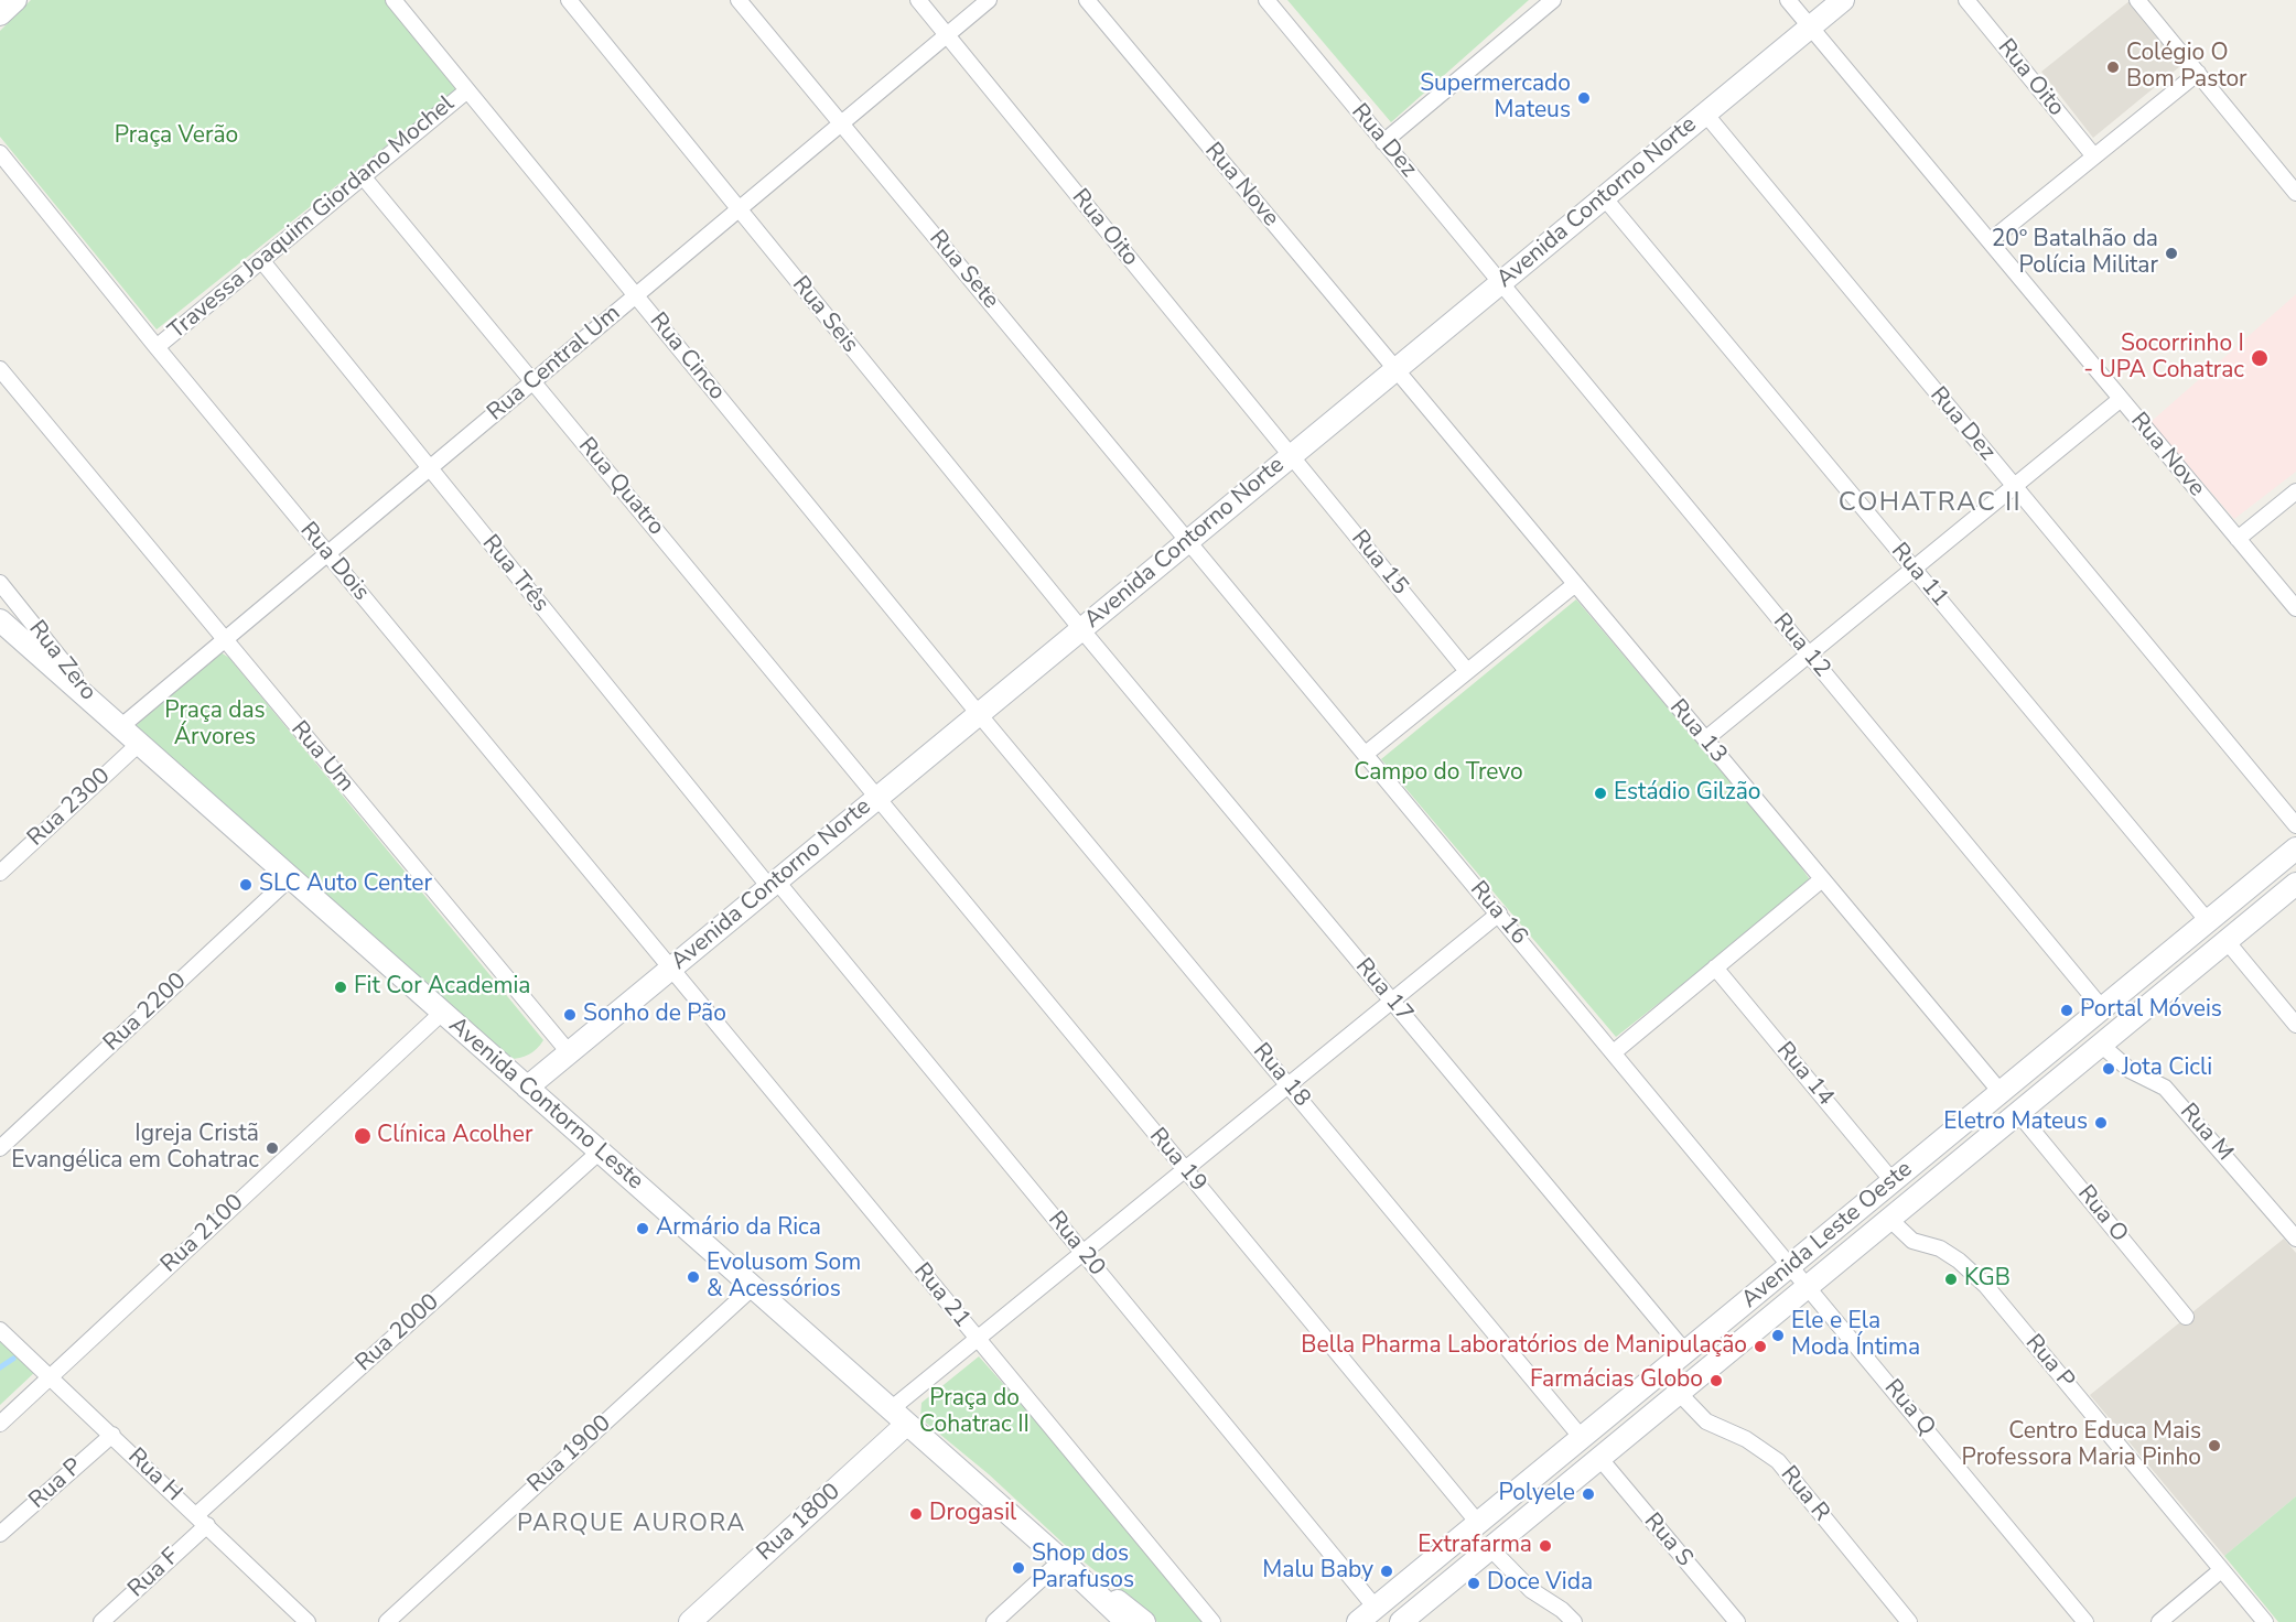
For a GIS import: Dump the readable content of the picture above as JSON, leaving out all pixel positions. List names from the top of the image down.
{
  "streets": {
    "main road": [
      "Avenida Contorno Norte",
      "Avenida Contorno Leste",
      "Avenida Leste Oeste",
      "Rua 1800"
    ],
    "street": [
      "Rua Oito",
      "Rua Dez",
      "Rua Nove",
      "Travessa Joaquim Giordano Mochel",
      "Rua Sete",
      "Rua Seis",
      "Rua Cinco",
      "Rua Central Um",
      "Rua Quatro",
      "Rua Dois",
      "Rua 15",
      "Rua Três",
      "Rua 11",
      "Rua 12",
      "Rua Zero",
      "Rua 13",
      "Rua Um",
      "Rua 2300",
      "Rua 16",
      "Rua 17",
      "Rua 2200",
      "Rua 14",
      "Rua 18",
      "Rua M",
      "Rua 19",
      "Rua O",
      "Rua 2100",
      "Rua 20",
      "Rua 21",
      "Rua 2000",
      "Rua P",
      "Rua Q",
      "Rua 1900",
      "Rua H",
      "Rua R",
      "Rua S",
      "Rua F"
    ]
  },
  "crossings": [
    ["Rua Oito", "Avenida Contorno Norte"],
    ["Rua Oito", "Rua Central Um"],
    ["Rua Oito", "Rua 15"],
    ["Rua Dez", "Avenida Contorno Norte"],
    ["Rua Dez", "Rua 12"],
    ["Rua Nove", "Avenida Contorno Norte"],
    ["Rua Nove", "Rua 13"],
    ["Avenida Contorno Norte", "Rua Sete"],
    ["Avenida Contorno Norte", "Rua Seis"],
    ["Avenida Contorno Norte", "Rua Cinco"],
    ["Avenida Contorno Norte", "Rua Quatro"],
    ["Avenida Contorno Norte", "Rua Dois"],
    ["Avenida Contorno Norte", "Rua 15"],
    ["Avenida Contorno Norte", "Rua Três"],
    ["Avenida Contorno Norte", "Rua 11"],
    ["Avenida Contorno Norte", "Rua 12"],
    ["Avenida Contorno Norte", "Rua 13"],
    ["Avenida Contorno Norte", "Rua Um"],
    ["Avenida Contorno Norte", "Rua 16"],
    ["Avenida Contorno Norte", "Rua 17"],
    ["Avenida Contorno Norte", "Rua 18"],
    ["Avenida Contorno Norte", "Avenida Contorno Leste"],
    ["Avenida Contorno Norte", "Rua 19"],
    ["Avenida Contorno Norte", "Rua 20"],
    ["Avenida Contorno Norte", "Rua 21"],
    ["Travessa Joaquim Giordano Mochel", "Rua Cinco"],
    ["Travessa Joaquim Giordano Mochel", "Rua Quatro"],
    ["Travessa Joaquim Giordano Mochel", "Rua Dois"],
    ["Travessa Joaquim Giordano Mochel", "Rua Três"],
    ["Rua Sete", "Rua Central Um"],
    ["Rua Sete", "Rua 16"],
    ["Rua Seis", "Rua Central Um"],
    ["Rua Seis", "Rua 17"],
    ["Rua Cinco", "Rua Central Um"],
    ["Rua Cinco", "Rua 18"],
    ["Rua Central Um", "Rua Quatro"],
    ["Rua Central Um", "Rua Dois"],
    ["Rua Central Um", "Rua Três"],
    ["Rua Central Um", "Rua Um"],
    ["Rua Central Um", "Avenida Contorno Leste"],
    ["Rua Quatro", "Rua 19"],
    ["Rua Dois", "Rua 21"],
    ["Rua Três", "Rua 20"],
    ["Rua 11", "Avenida Leste Oeste"],
    ["Rua 12", "Avenida Leste Oeste"],
    ["Rua Zero", "Avenida Contorno Leste"],
    ["Rua 13", "Avenida Leste Oeste"],
    ["Rua 2300", "Avenida Contorno Leste"],
    ["Rua 16", "Avenida Leste Oeste"],
    ["Rua 16", "Rua Q"],
    ["Rua 17", "Avenida Leste Oeste"],
    ["Rua 2200", "Avenida Contorno Leste"],
    ["Rua 14", "Avenida Leste Oeste"],
    ["Rua 18", "Avenida Leste Oeste"],
    ["Avenida Contorno Leste", "Rua 2100"],
    ["Avenida Contorno Leste", "Rua 2000"],
    ["Avenida Contorno Leste", "Rua 1900"],
    ["Avenida Contorno Leste", "Rua 1800"],
    ["Rua M", "Avenida Leste Oeste"],
    ["Rua 19", "Avenida Leste Oeste"],
    ["Rua O", "Avenida Leste Oeste"],
    ["Rua 2100", "Rua H"],
    ["Avenida Leste Oeste", "Rua 20"],
    ["Avenida Leste Oeste", "Rua P"],
    ["Avenida Leste Oeste", "Rua Q"],
    ["Avenida Leste Oeste", "Rua R"],
    ["Avenida Leste Oeste", "Rua S"],
    ["Rua 2000", "Rua H"],
    ["Rua 2000", "Rua F"],
    ["Rua P", "Rua H"],
    ["Rua H", "Rua F"]
  ],
  "districts": ["COHATRAC II", "PARQUE AURORA"],
  "parks": [
    "Praça Verão",
    "Praça das Árvores",
    "Campo do Trevo",
    "Praça do Cohatrac II"
  ],
  "places": [
    "Colégio O Bom Pastor",
    "Supermercado Mateus",
    "20º Batalhão da Polícia Militar",
    "Socorrinho I - UPA Cohatrac",
    "Estádio Gilzão",
    "SLC Auto Center",
    "Fit Cor Academia",
    "Portal Móveis",
    "Sonho de Pão",
    "Jota Cicli",
    "Eletro Mateus",
    "Clínica Acolher",
    "Igreja Cristã Evangélica em Cohatrac",
    "Armário da Rica",
    "Evolusom Som & Acessórios",
    "KGB",
    "Ele e Ela Moda Íntima",
    "Bella Pharma Laboratórios de Manipulação",
    "Farmácias Globo",
    "Centro Educa Mais Professora Maria Pinho",
    "Polyele",
    "Drogasil",
    "Extrafarma",
    "Shop dos Parafusos",
    "Malu Baby",
    "Doce Vida"
  ]
}
